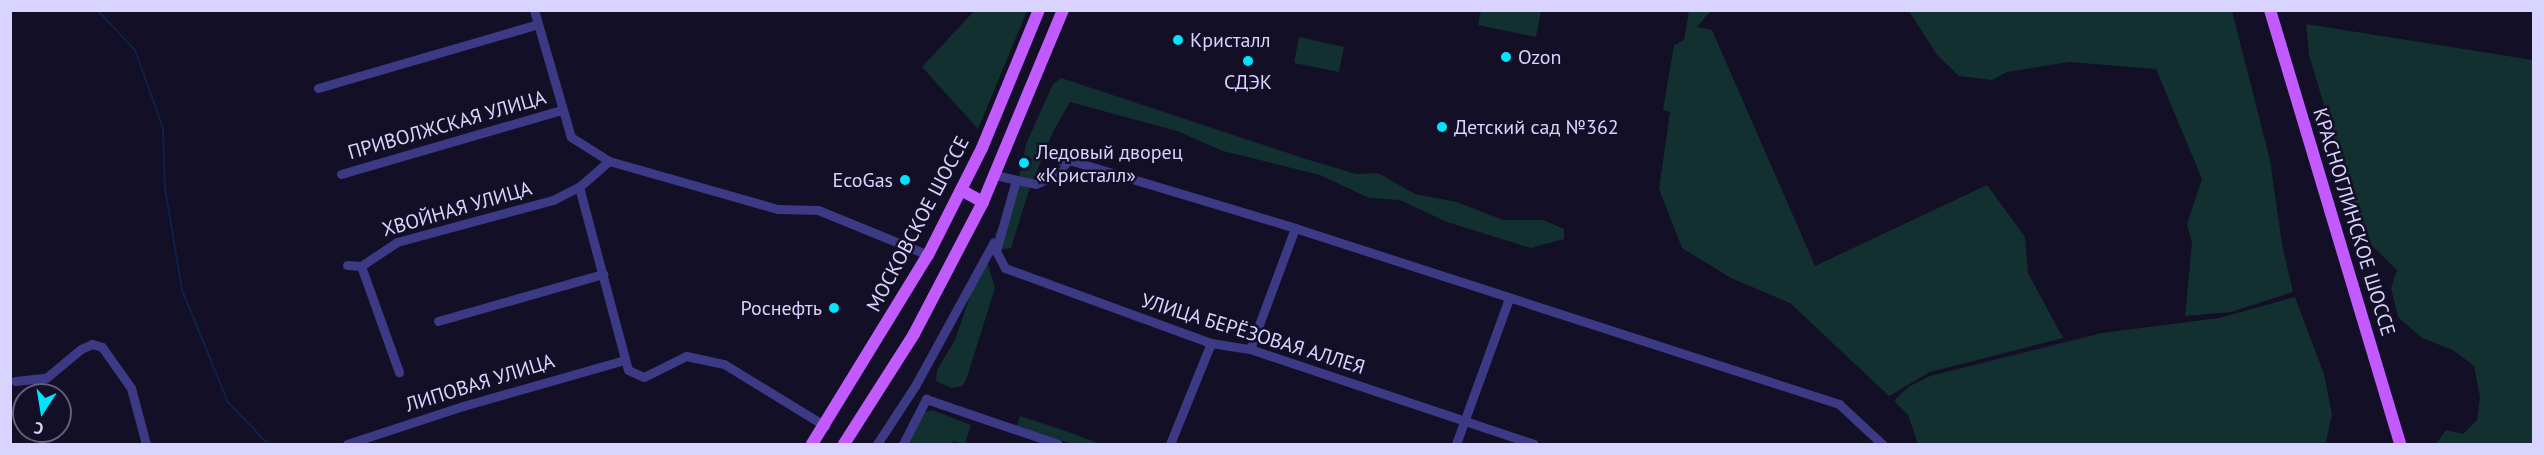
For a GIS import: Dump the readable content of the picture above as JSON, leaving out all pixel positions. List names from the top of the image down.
{
  "streets": {
    "main road": ["КРАСНОГЛИНСКОЕ ШОССЕ", "МОСКОВСКОЕ ШОССЕ"],
    "street": [
      "ПРИВОЛЖСКАЯ УЛИЦА",
      "ХВОЙНАЯ УЛИЦА",
      "УЛИЦА БЕРЁЗОВАЯ АЛЛЕЯ",
      "ЛИПОВАЯ УЛИЦА"
    ]
  },
  "crossings": [
    ["МОСКОВСКОЕ ШОССЕ", "ЛИПОВАЯ УЛИЦА"]
  ],
  "places": [
    "Кристалл",
    "Ozon",
    "СДЭК",
    "Детский сад №362",
    "Ледовый дворец «Кристалл»",
    "EcoGas",
    "Роснефть"
  ],
  "north": "bottom"
}
